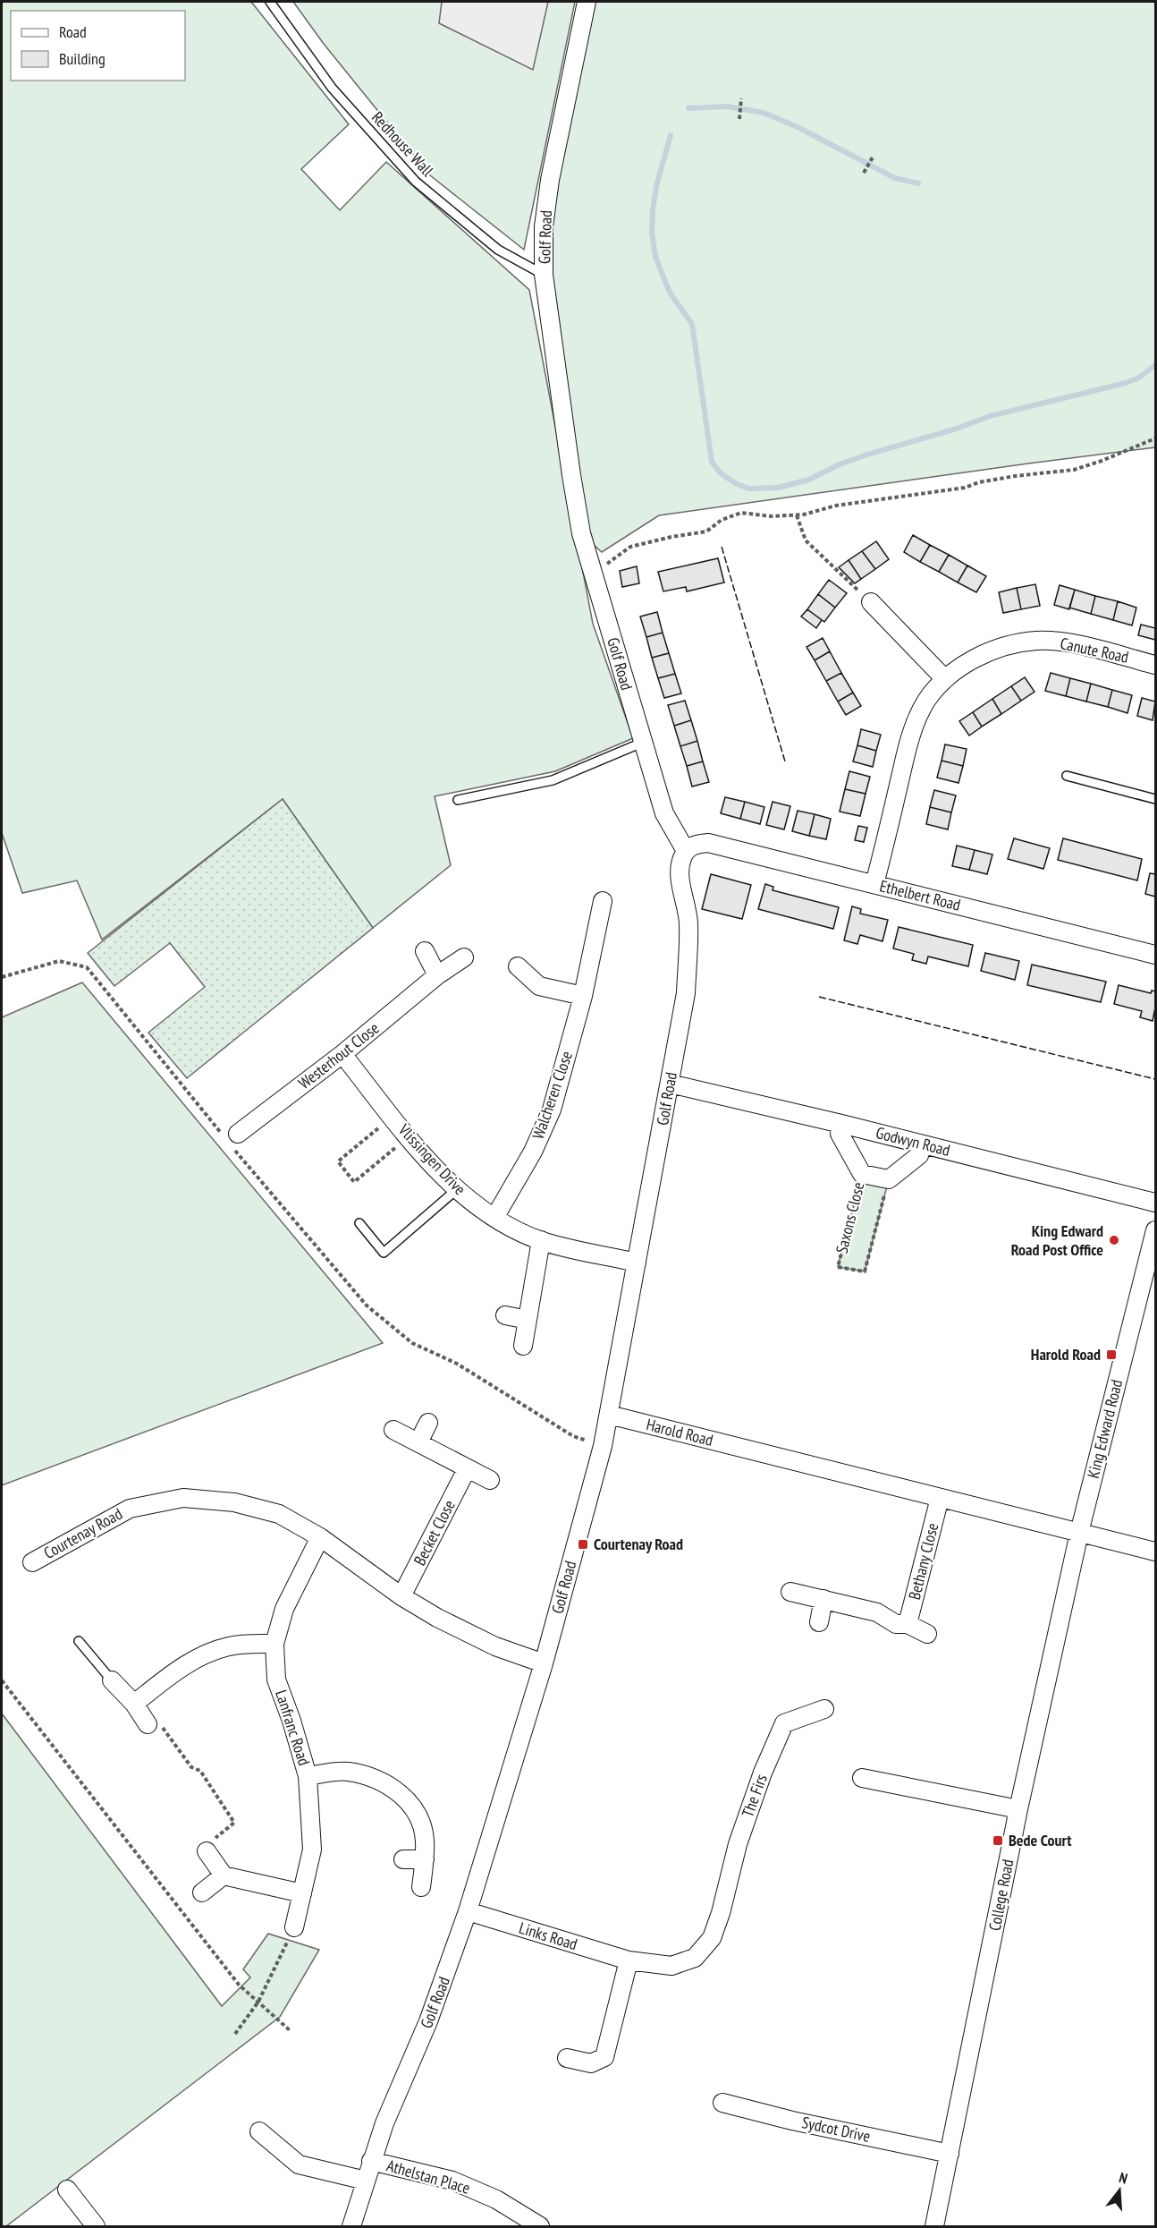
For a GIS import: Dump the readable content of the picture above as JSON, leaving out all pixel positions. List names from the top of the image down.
{
  "streets": {
    "street": [
      "Golf Road",
      "Canute Road",
      "Ethelbert Road",
      "Westerhout Close",
      "Walcheren Close",
      "Godwyn Road",
      "Vlissingen Drive",
      "Saxons Close",
      "King Edward Road",
      "Harold Road",
      "Becket Close",
      "Courtenay Road",
      "Bethany Close",
      "Lanfranc Road",
      "The Firs",
      "College Road",
      "Links Road",
      "Sydcot Drive",
      "Athelstan Place"
    ],
    "lane": ["Redhouse Wall"]
  },
  "crossings": [
    ["Redhouse Wall", "Golf Road"],
    ["Golf Road", "Ethelbert Road"],
    ["Golf Road", "Godwyn Road"],
    ["Golf Road", "Vlissingen Drive"],
    ["Golf Road", "Harold Road"],
    ["Golf Road", "Courtenay Road"],
    ["Golf Road", "Links Road"],
    ["Golf Road", "Athelstan Place"],
    ["Canute Road", "Ethelbert Road"],
    ["Westerhout Close", "Vlissingen Drive"],
    ["Walcheren Close", "Vlissingen Drive"],
    ["Godwyn Road", "Saxons Close"],
    ["King Edward Road", "Harold Road"],
    ["King Edward Road", "College Road"],
    ["Harold Road", "Bethany Close"],
    ["Harold Road", "College Road"],
    ["Becket Close", "Courtenay Road"],
    ["Courtenay Road", "Lanfranc Road"],
    ["The Firs", "Links Road"],
    ["College Road", "Sydcot Drive"]
  ],
  "places": {
    "other": ["King Edward Road Post Office"],
    "transit": ["Harold Road", "Courtenay Road", "Bede Court"]
  },
  "legend": ["Road", "Building"],
  "north": "top"
}
